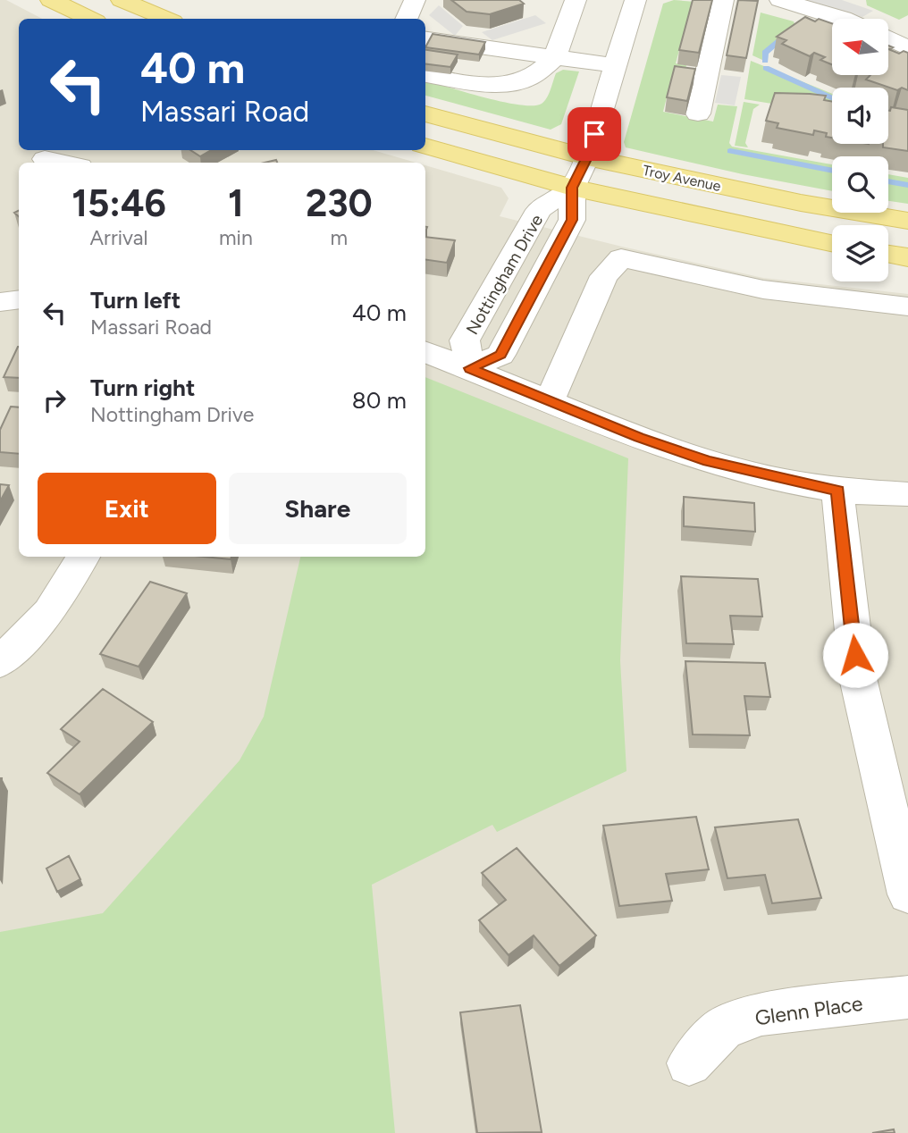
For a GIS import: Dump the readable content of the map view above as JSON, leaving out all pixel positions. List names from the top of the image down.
{
  "streets": {
    "main road": ["Troy Avenue"],
    "street": ["Nottingham Drive", "Glenn Place"]
  },
  "crossings": [
    ["Troy Avenue", "Nottingham Drive"]
  ],
  "north": "left",
  "page": {
    "turn": ["40 m", "Massari Road"],
    "eta": [
      "15:46",
      "Arrival",
      "1",
      "min",
      "230",
      "m"
    ],
    "list": [
      {
        "name": "Turn left",
        "note": "Massari Road",
        "value": "40 m"
      },
      {
        "name": "Turn right",
        "note": "Nottingham Drive",
        "value": "80 m"
      }
    ],
    "buttons": ["Exit", "Share"]
  }
}
